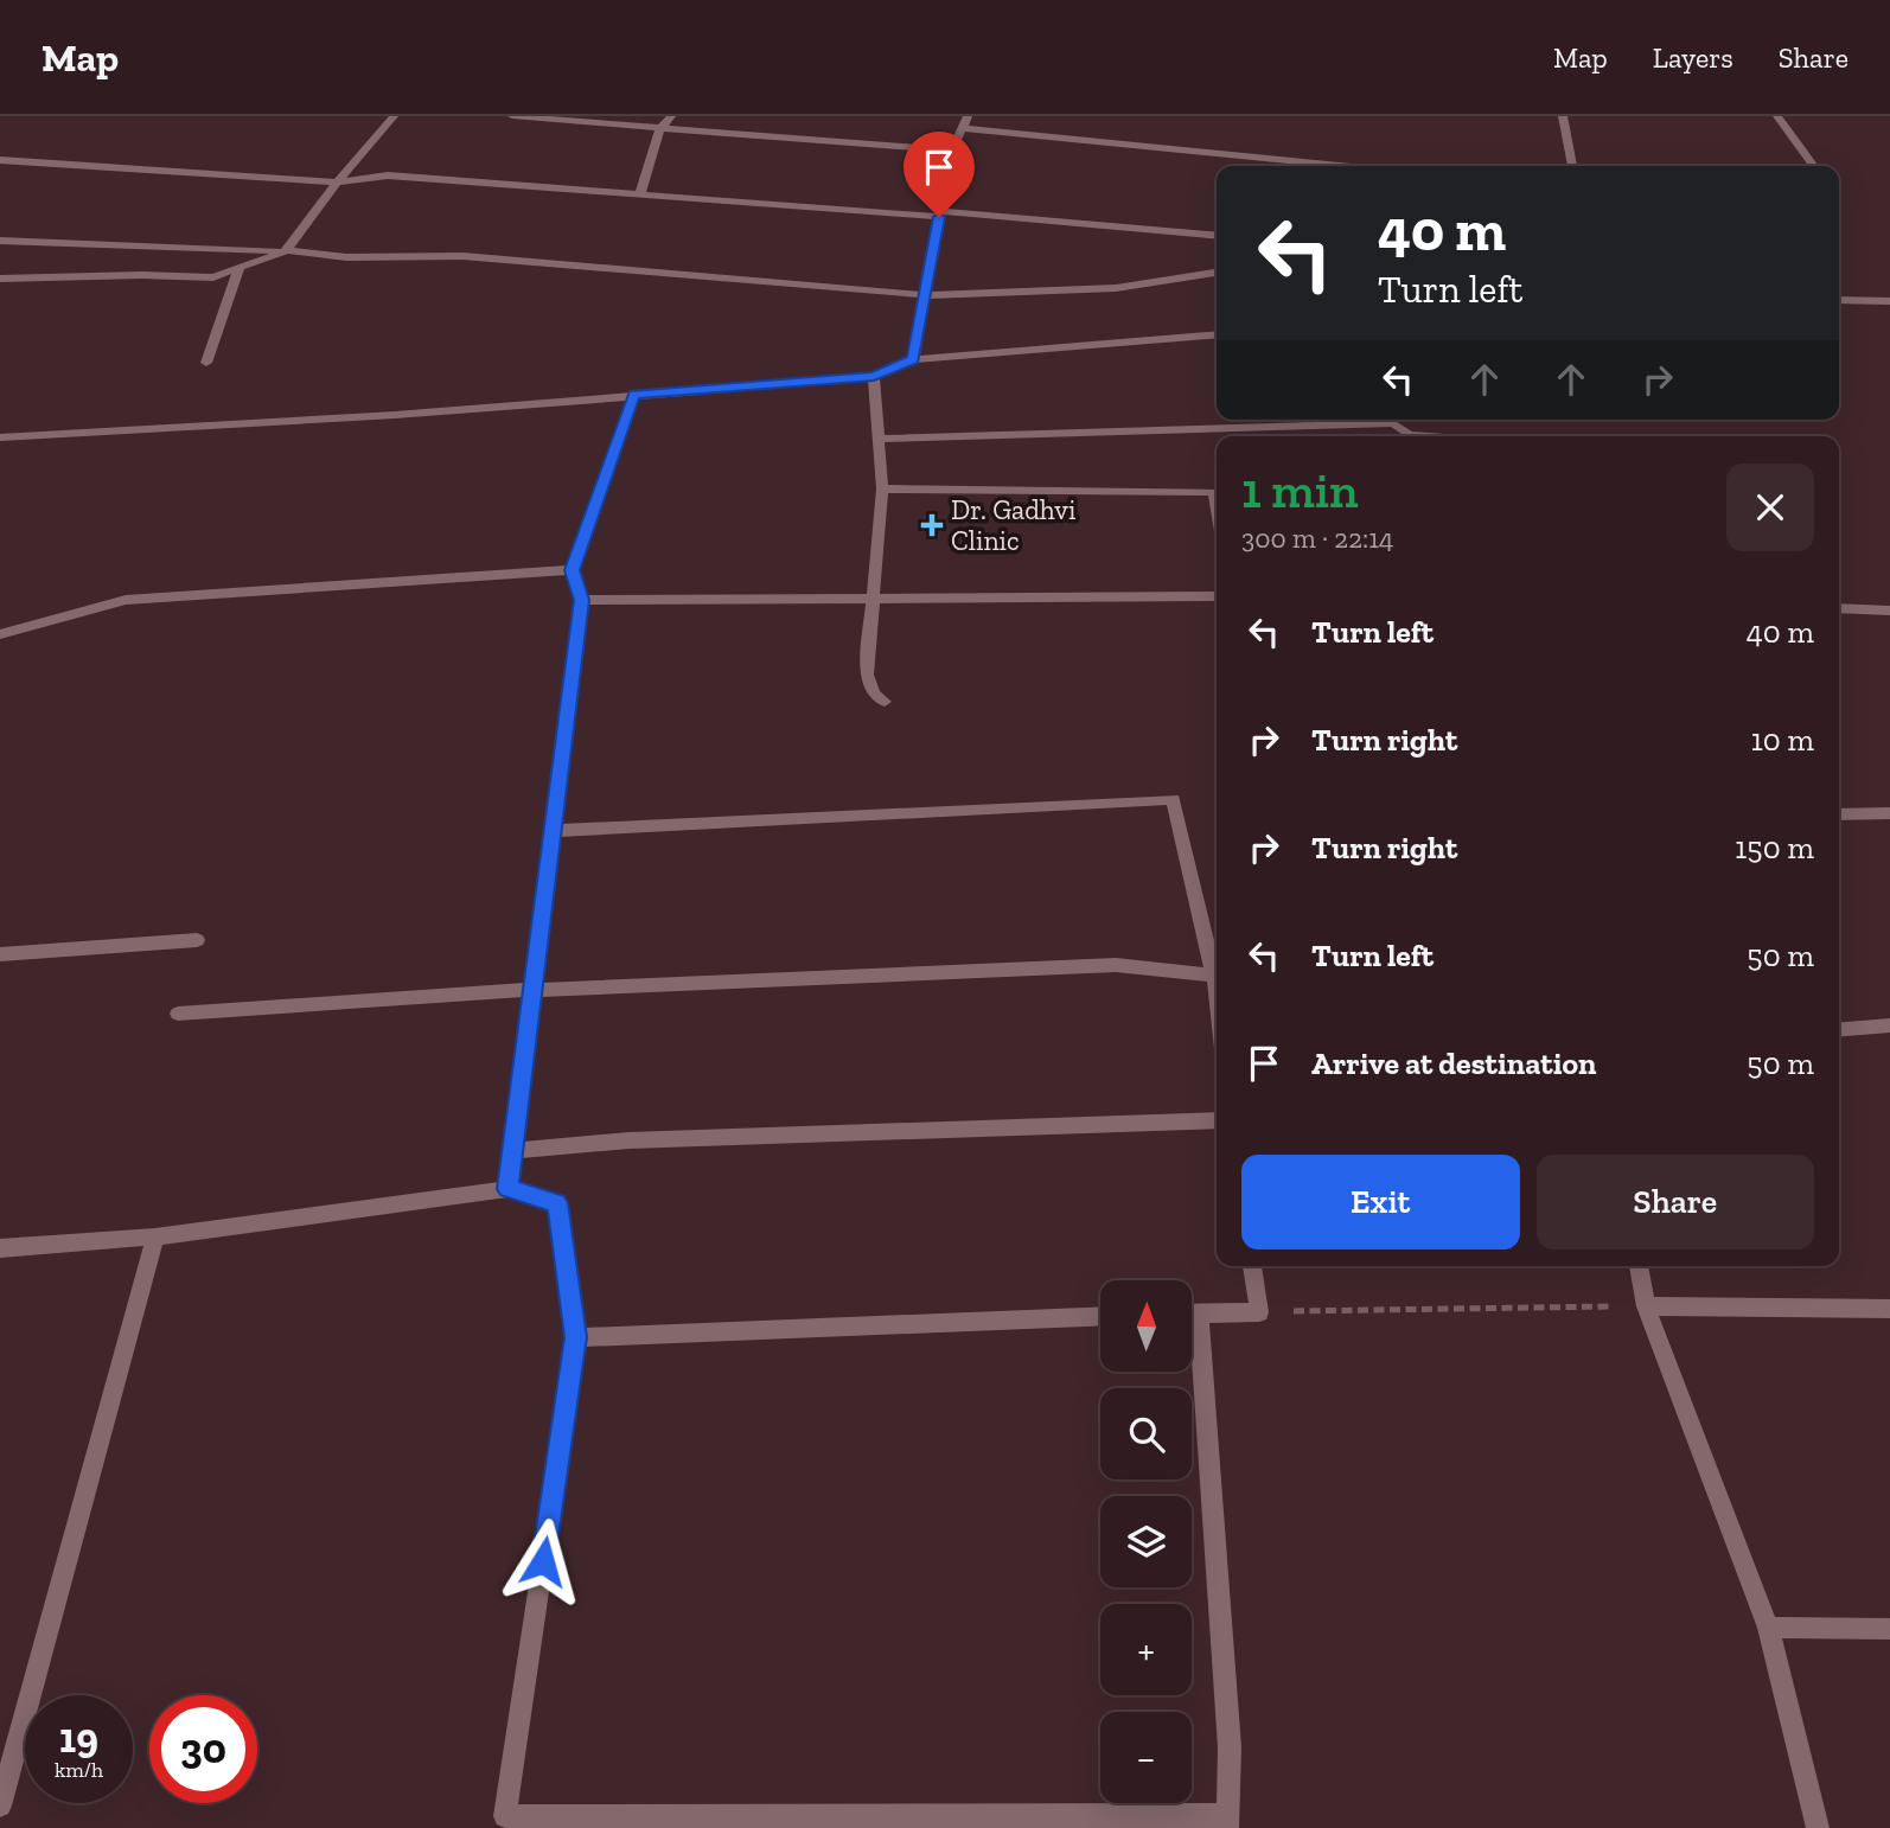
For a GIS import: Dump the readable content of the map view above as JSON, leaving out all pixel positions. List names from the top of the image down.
{
  "places": {
    "health": ["Dr. Gadhvi Clinic"]
  },
  "north": "top",
  "page": {
    "header": "Map",
    "nav": ["Map", "Layers", "Share"],
    "turn": ["40 m", "Turn left"],
    "heading": ["1 min", "300 m · 22:14"],
    "list": [
      {
        "name": "Turn left",
        "value": "40 m"
      },
      {
        "name": "Turn right",
        "value": "10 m"
      },
      {
        "name": "Turn right",
        "value": "150 m"
      },
      {
        "name": "Turn left",
        "value": "50 m"
      },
      {
        "name": "Arrive at destination",
        "value": "50 m"
      }
    ],
    "buttons": ["Exit", "Share"],
    "map_buttons": ["+", "−"],
    "speed": "19 km/h",
    "limit": "30"
  }
}
